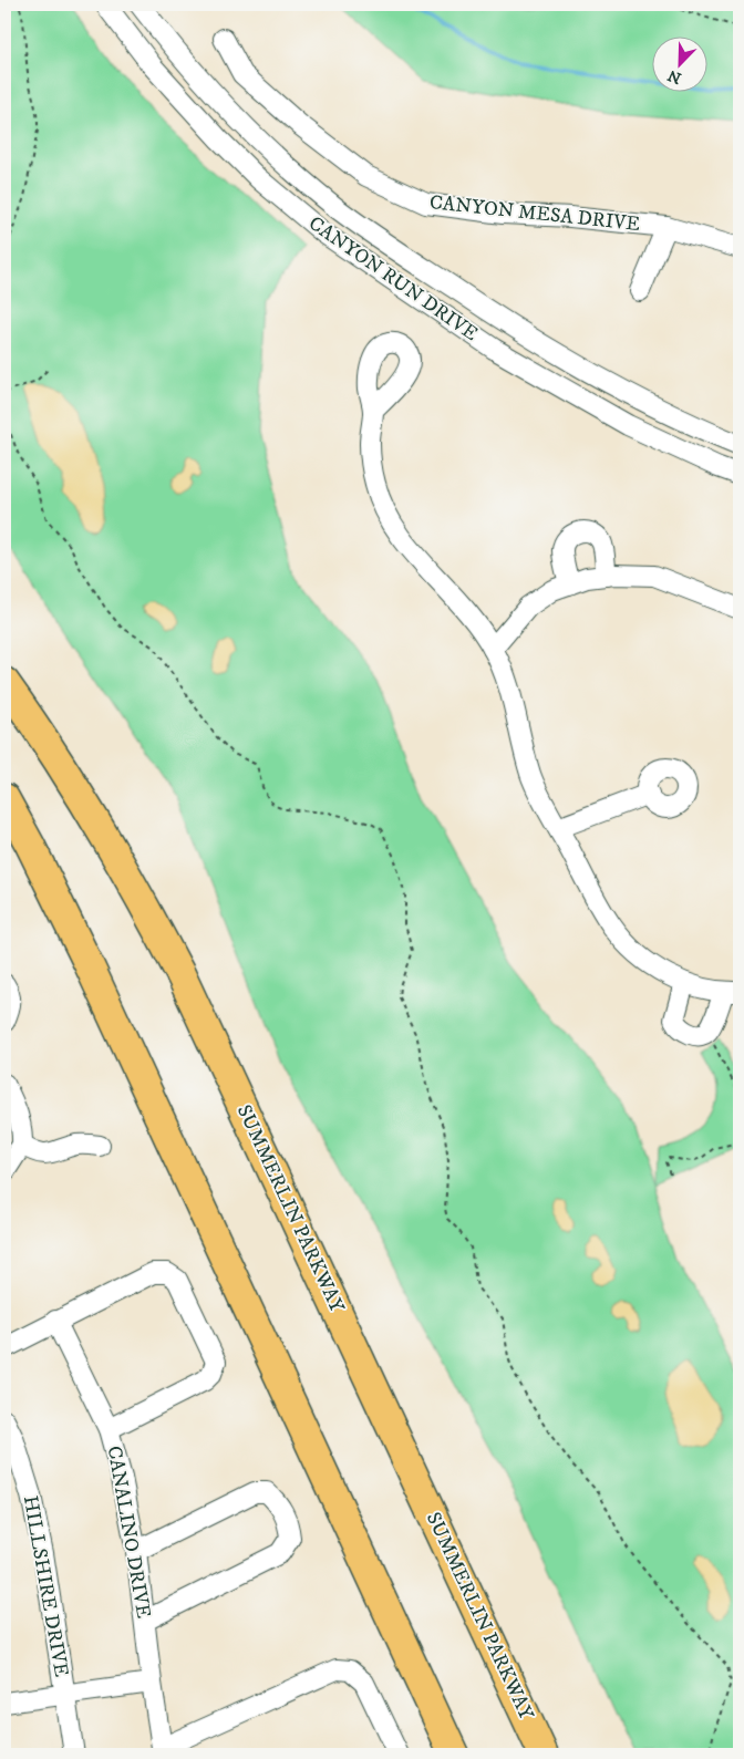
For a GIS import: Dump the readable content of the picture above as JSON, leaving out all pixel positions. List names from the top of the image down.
{
  "streets": {
    "highway": ["SUMMERLIN PARKWAY"],
    "street": [
      "CANYON MESA DRIVE",
      "CANYON RUN DRIVE",
      "CANALINO DRIVE",
      "HILLSHIRE DRIVE"
    ]
  },
  "north": "bottom left"
}
